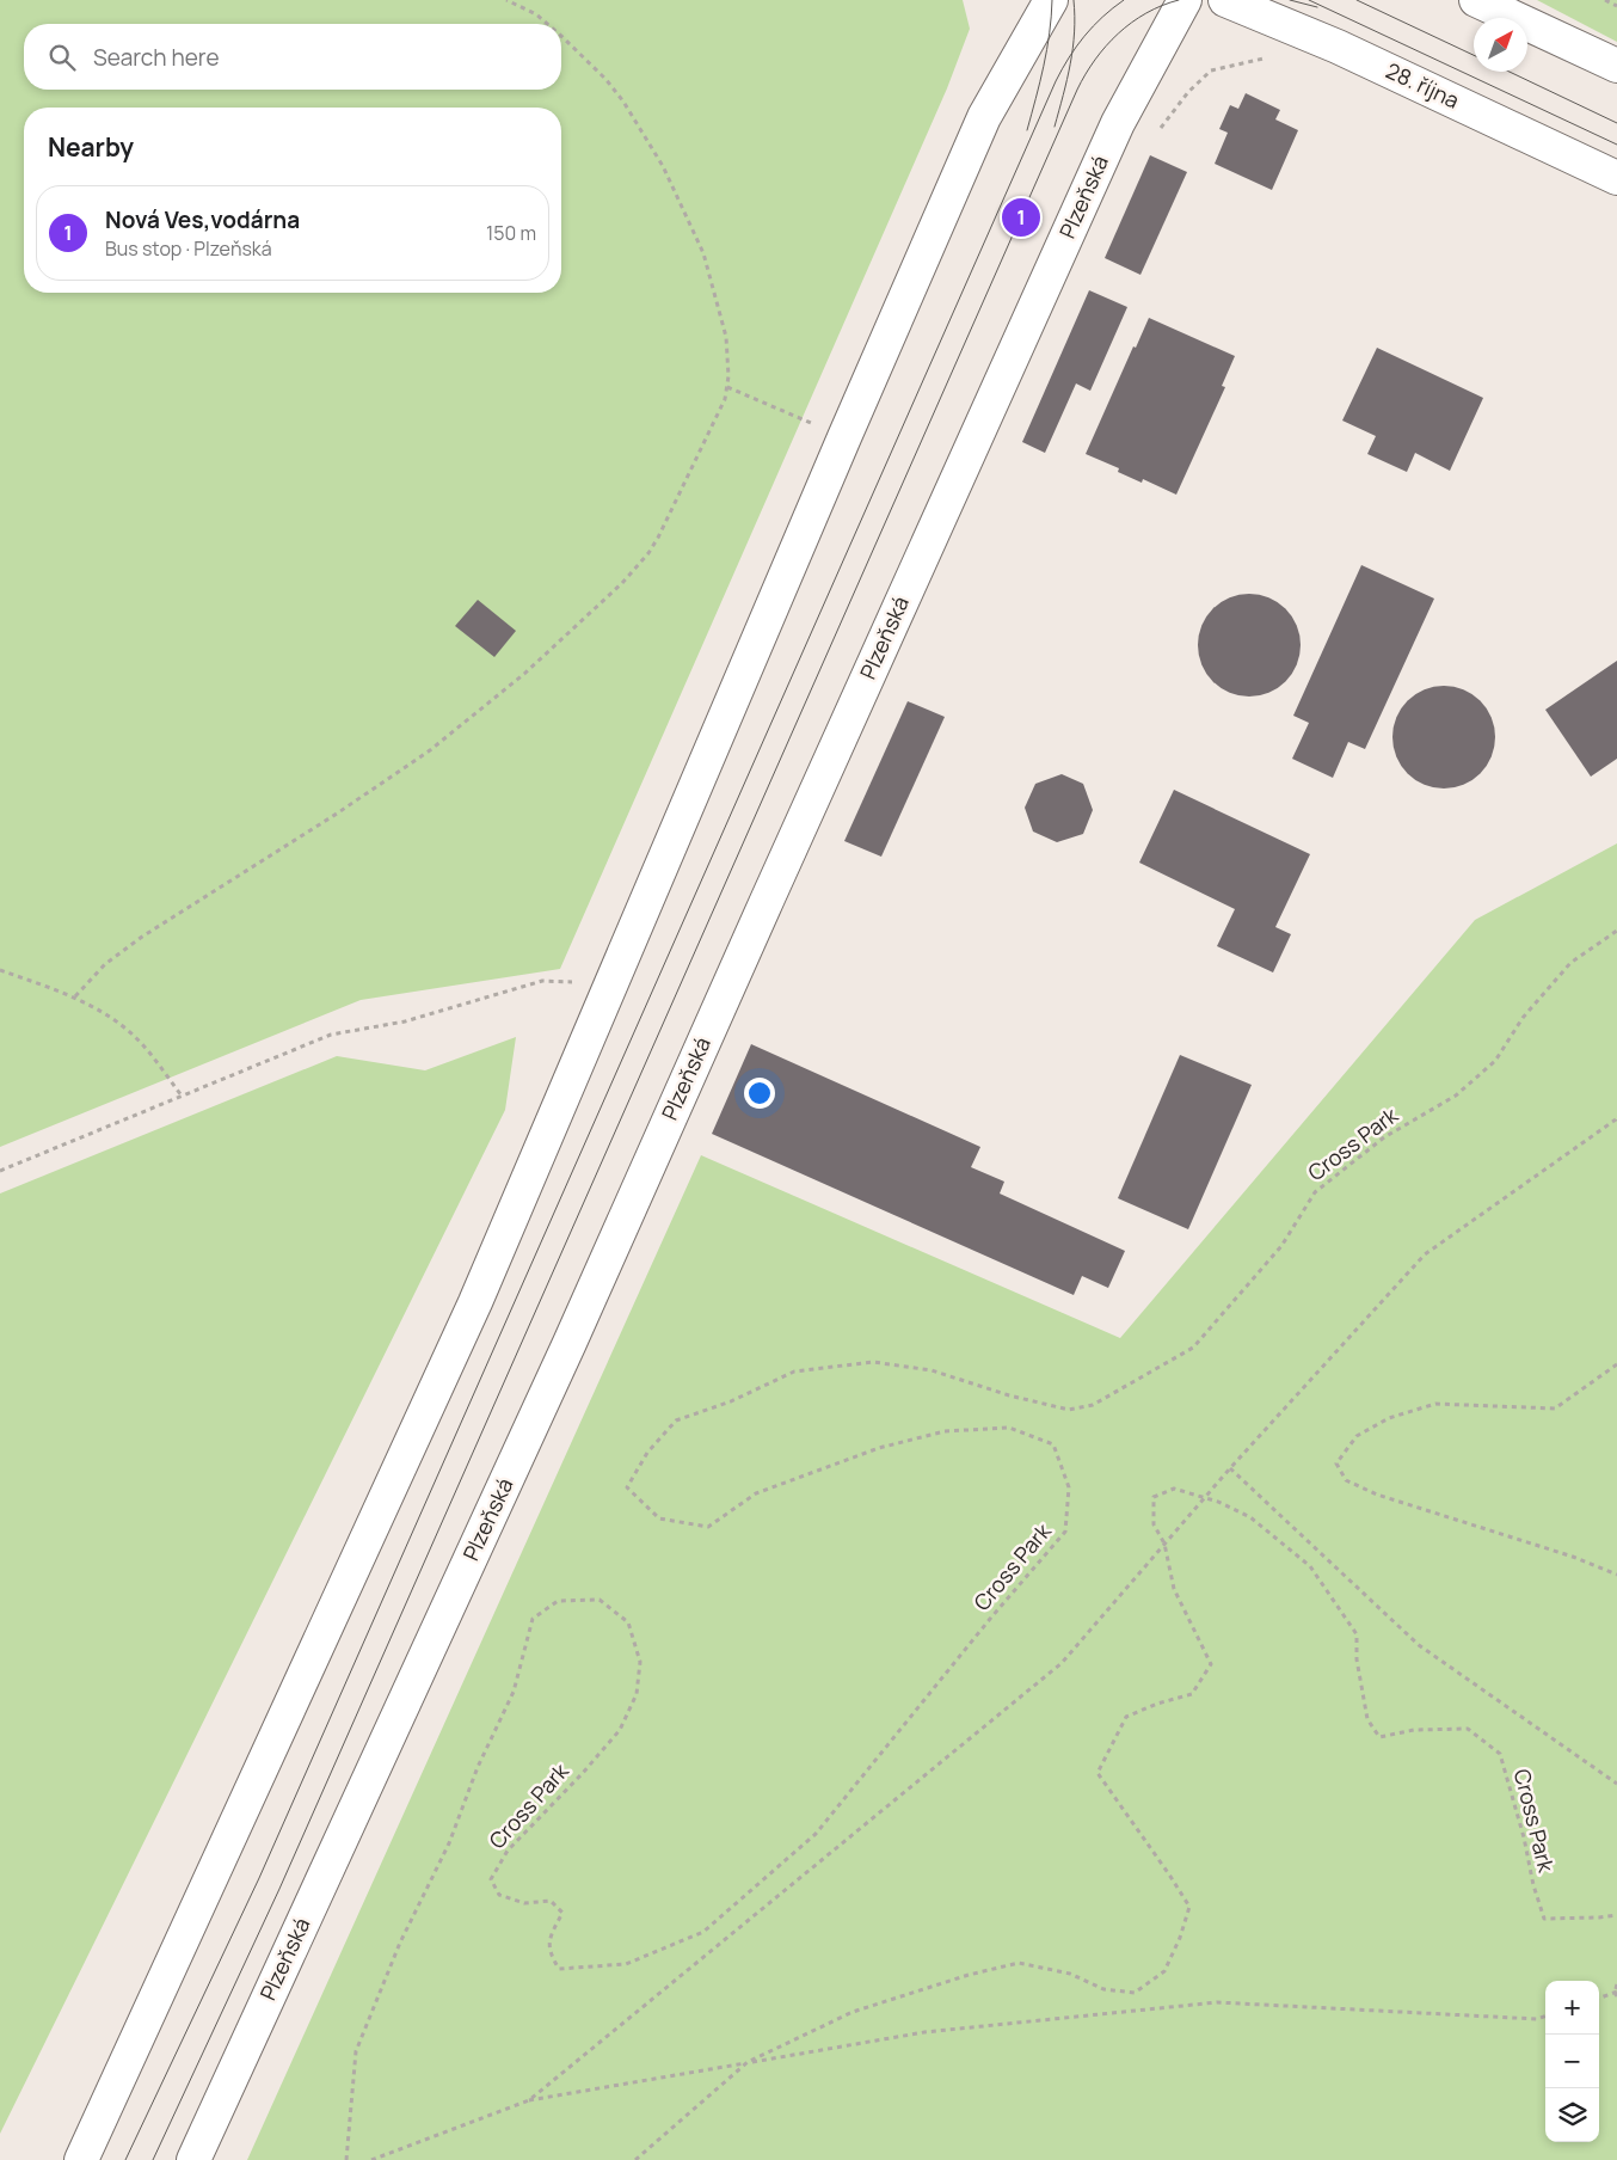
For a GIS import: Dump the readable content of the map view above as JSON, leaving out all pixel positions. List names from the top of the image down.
{
  "streets": {
    "main road": ["28. října", "Plzeňská"],
    "path": ["Cross Park"]
  },
  "north": "top right",
  "page": {
    "search": "Search here",
    "heading": "Nearby",
    "list": [
      {
        "mark": "1",
        "name": "Nová Ves,vodárna",
        "note": "Bus stop · Plzeňská",
        "value": "150 m"
      }
    ],
    "pins": "1",
    "map_buttons": ["+", "−"]
  }
}
